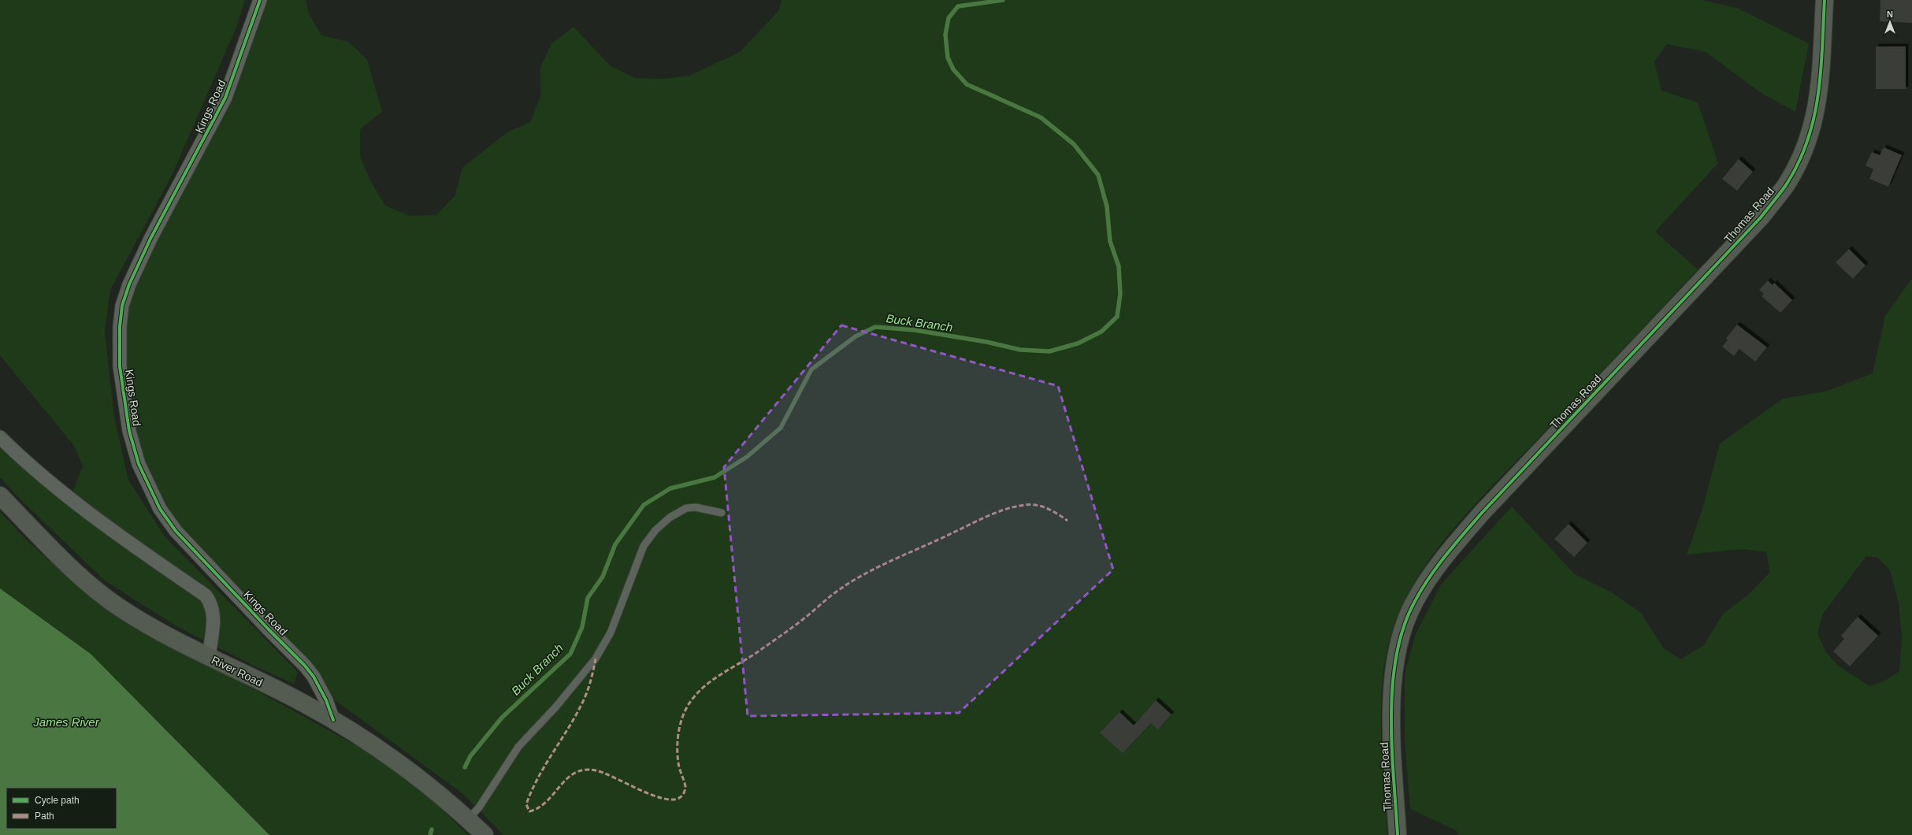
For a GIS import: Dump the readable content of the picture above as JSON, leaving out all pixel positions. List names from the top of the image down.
{
  "streets": {
    "street": ["Kings Road", "Thomas Road", "River Road"]
  },
  "crossings": [
    ["Kings Road", "River Road"]
  ],
  "water": ["Buck Branch", "James River"],
  "legend": ["Cycle path", "Path"],
  "north": "top"
}
